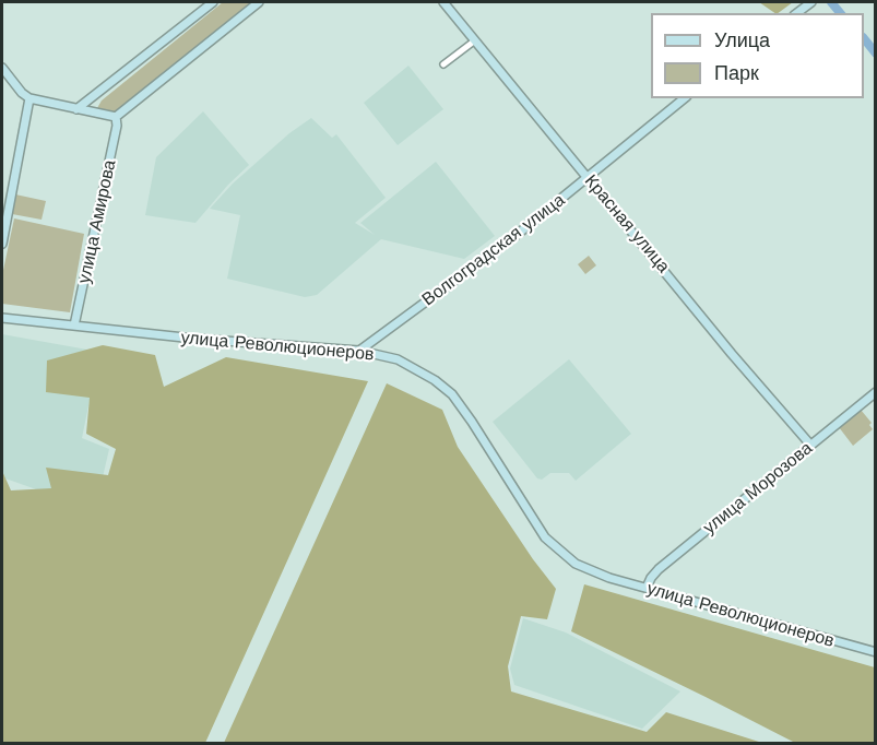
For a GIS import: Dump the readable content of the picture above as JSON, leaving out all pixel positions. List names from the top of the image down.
{
  "streets": {
    "street": [
      "улица Амирова",
      "Красная улица",
      "Волгоградская улица",
      "улица Революционеров",
      "улица Морозова"
    ]
  },
  "crossings": [
    ["улица Амирова", "улица Революционеров"],
    ["Красная улица", "Волгоградская улица"],
    ["Красная улица", "улица Морозова"],
    ["Волгоградская улица", "улица Революционеров"],
    ["улица Революционеров", "улица Морозова"]
  ],
  "legend": ["Улица", "Парк"]
}
